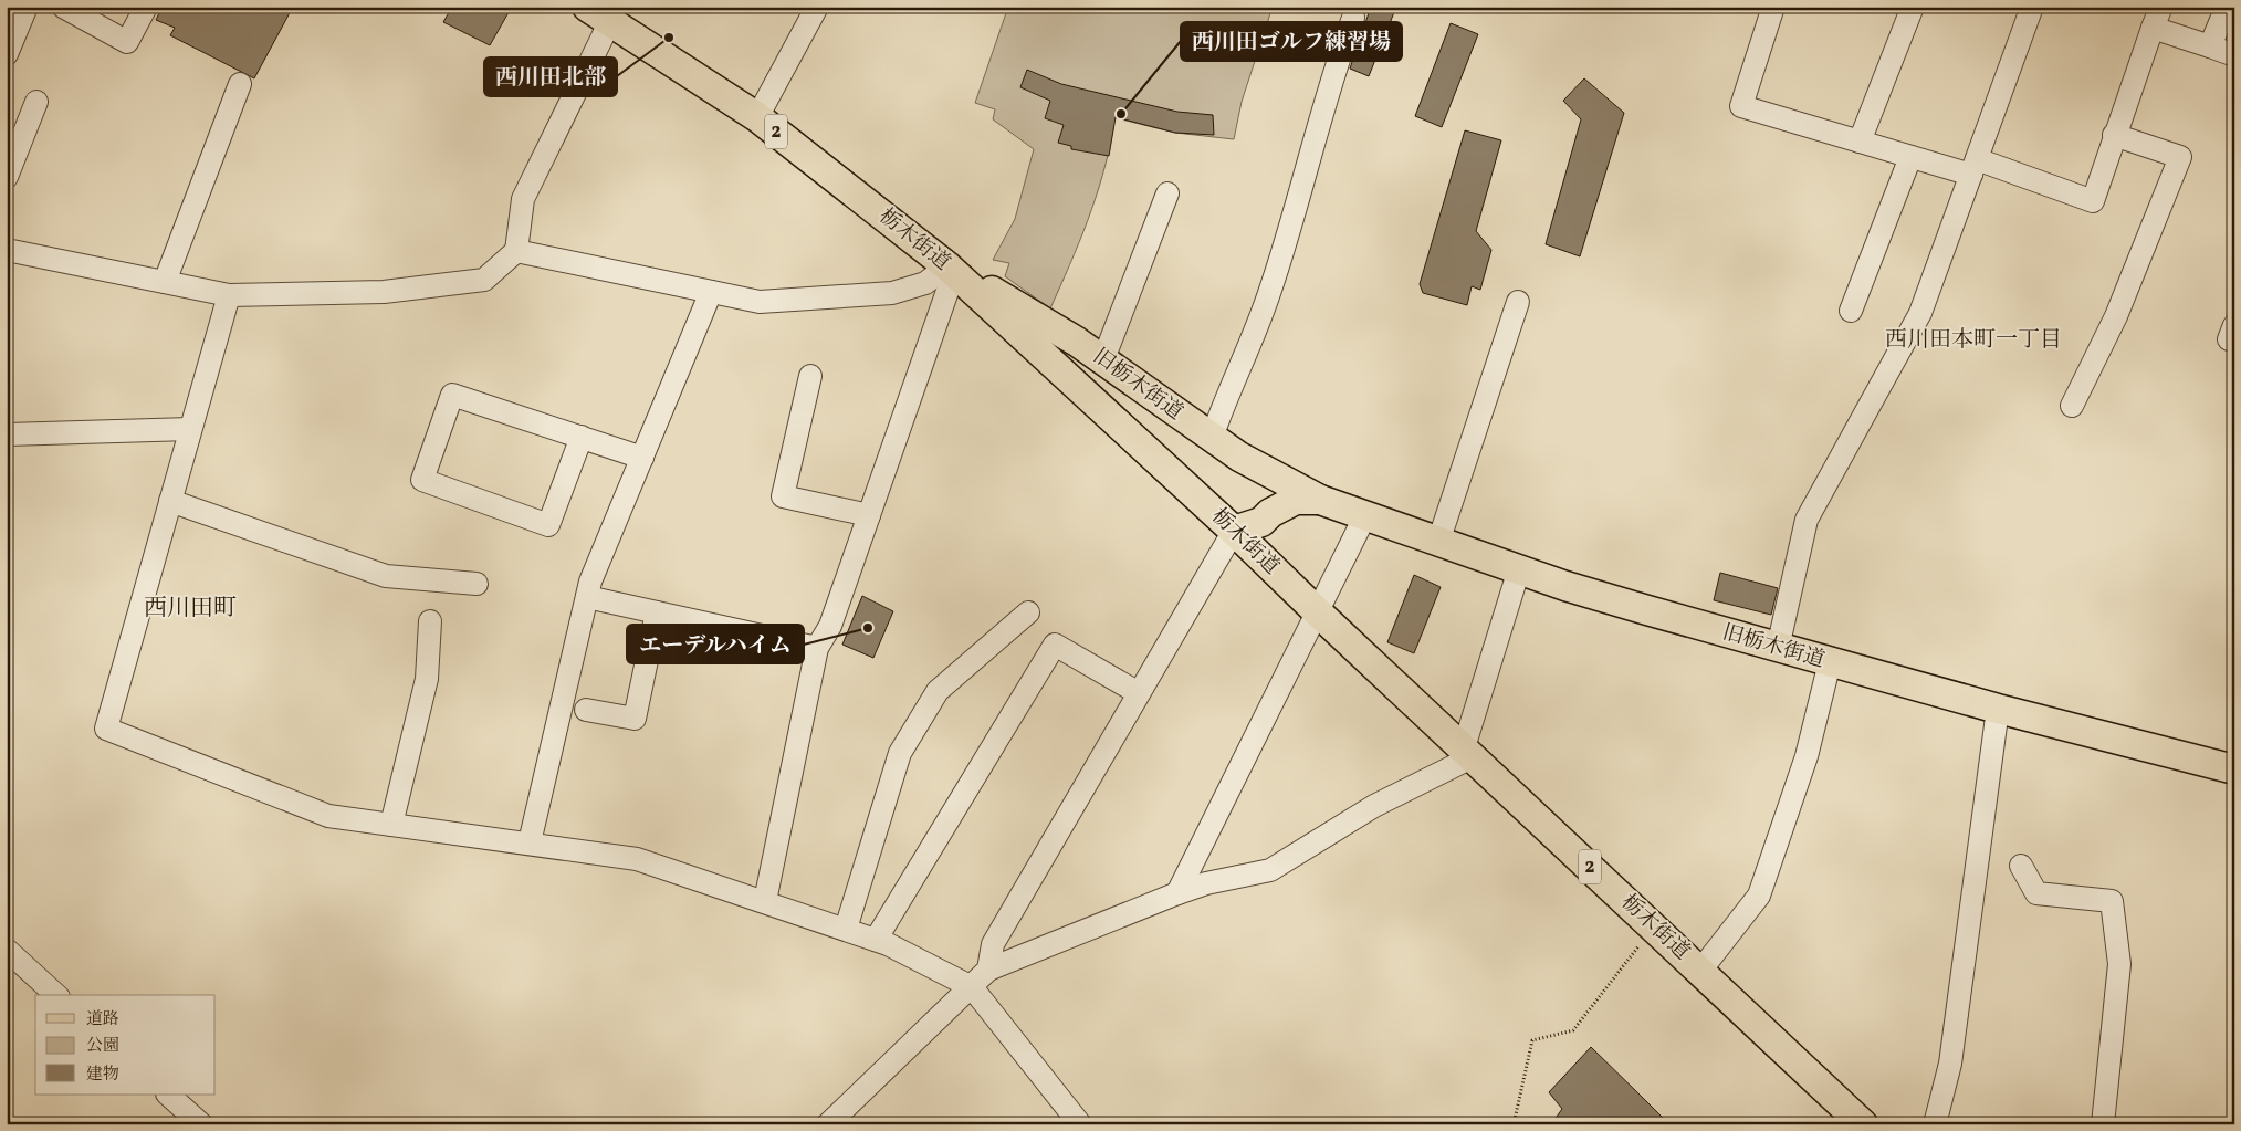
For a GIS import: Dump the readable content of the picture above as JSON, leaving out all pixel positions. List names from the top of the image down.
{
  "streets": {
    "main road": ["2", "栃木街道", "旧栃木街道"]
  },
  "crossings": [
    ["栃木街道", "旧栃木街道"]
  ],
  "districts": ["西川田本町一丁目", "西川田町"],
  "places": ["西川田北部", "西川田ゴルフ練習場", "エーデルハイム"],
  "legend": ["道路", "公園", "建物"]
}
